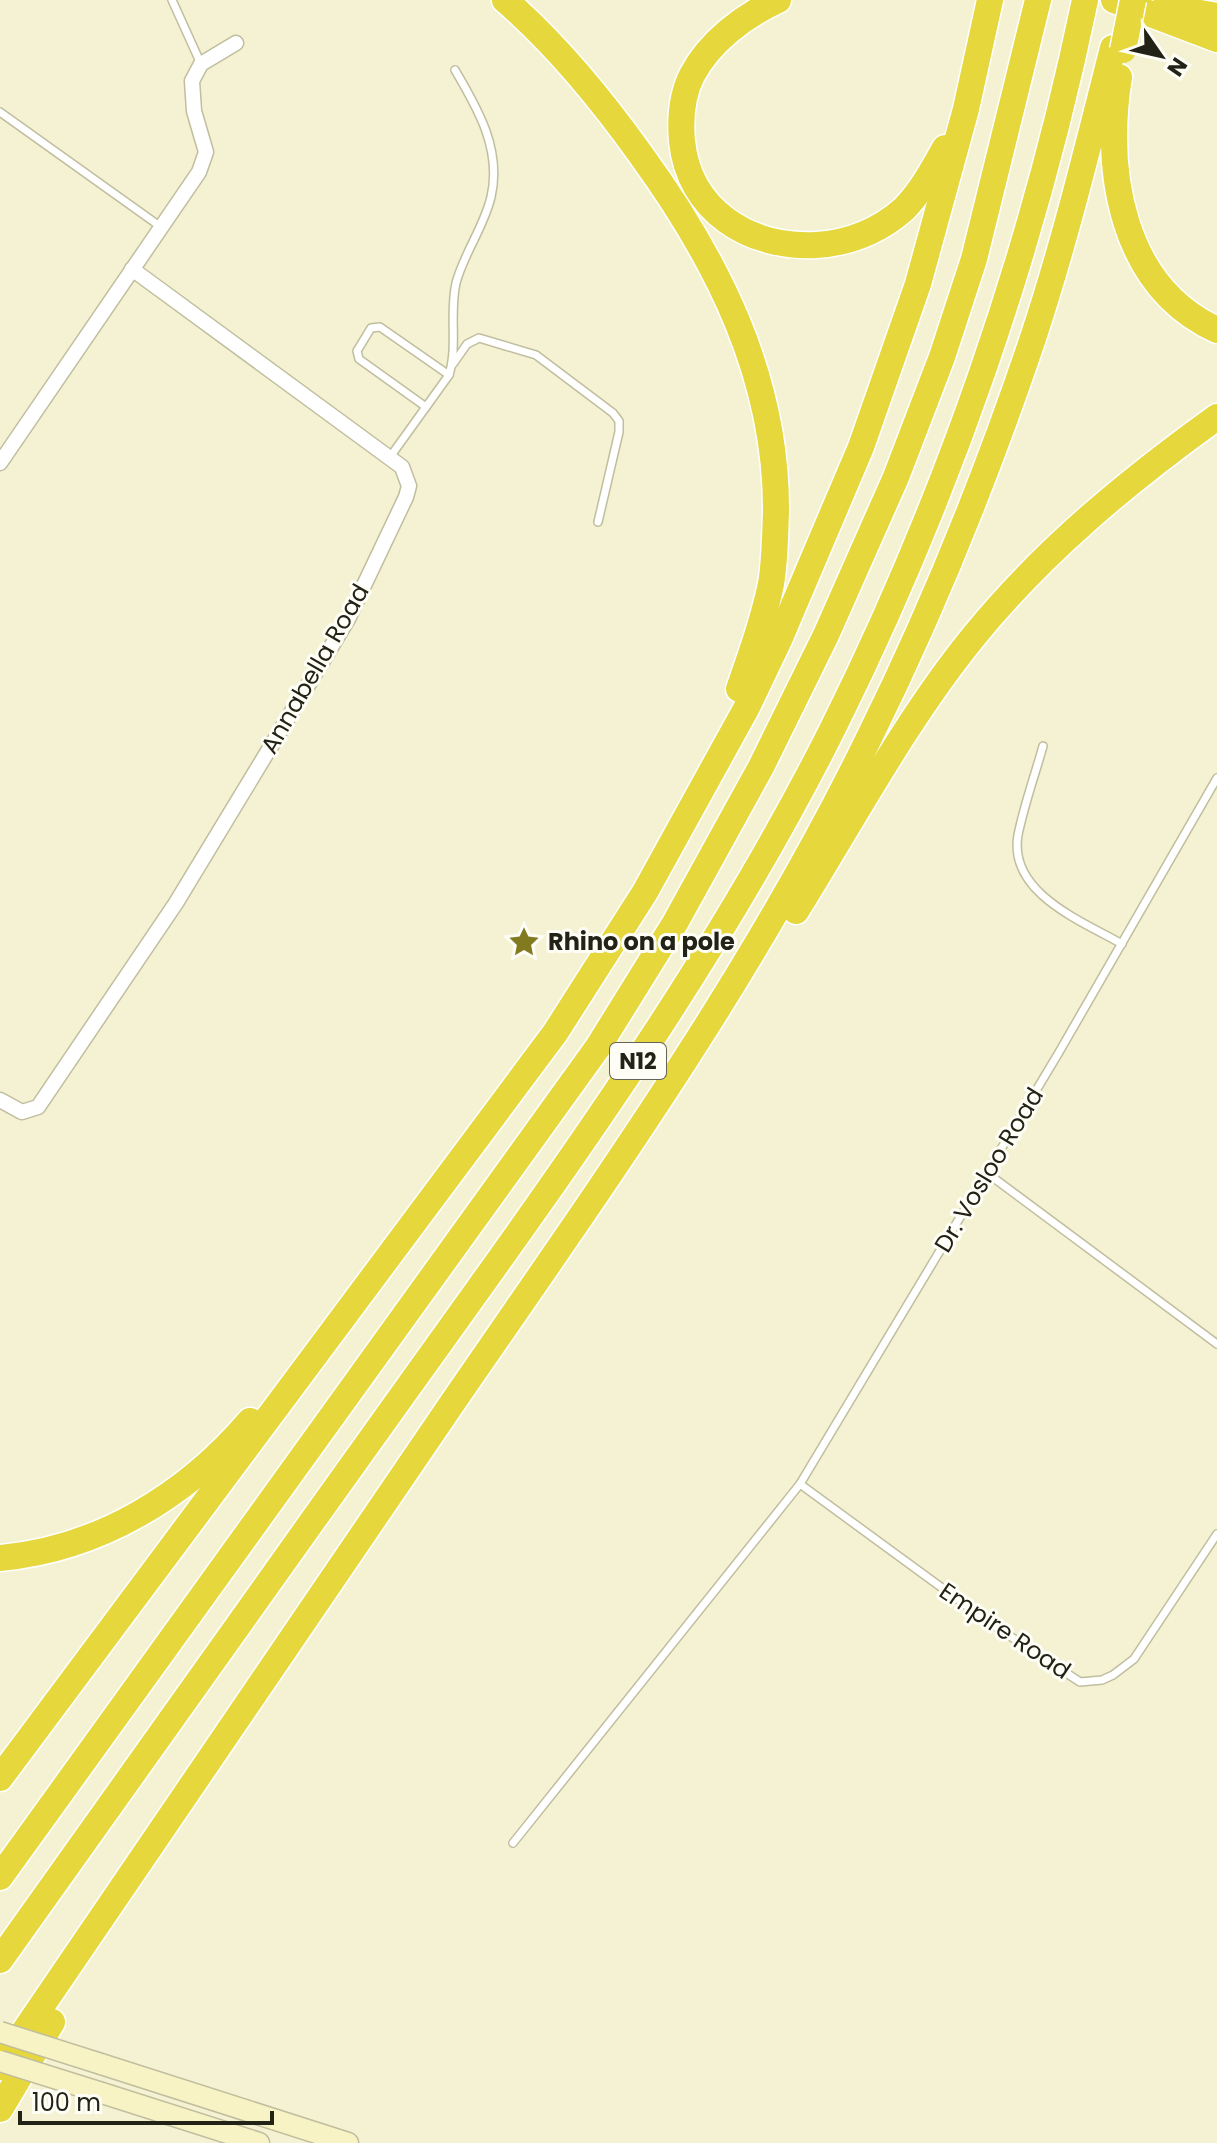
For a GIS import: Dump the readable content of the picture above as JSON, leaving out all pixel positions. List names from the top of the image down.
{
  "streets": {
    "highway": ["N12"],
    "street": ["Annabella Road"],
    "lane": ["Dr. Vosloo Road", "Empire Road"]
  },
  "crossings": [
    ["Dr. Vosloo Road", "Empire Road"]
  ],
  "places": {
    "place": ["Rhino on a pole"]
  },
  "scale_bar": "100 m",
  "north": "bottom right"
}
